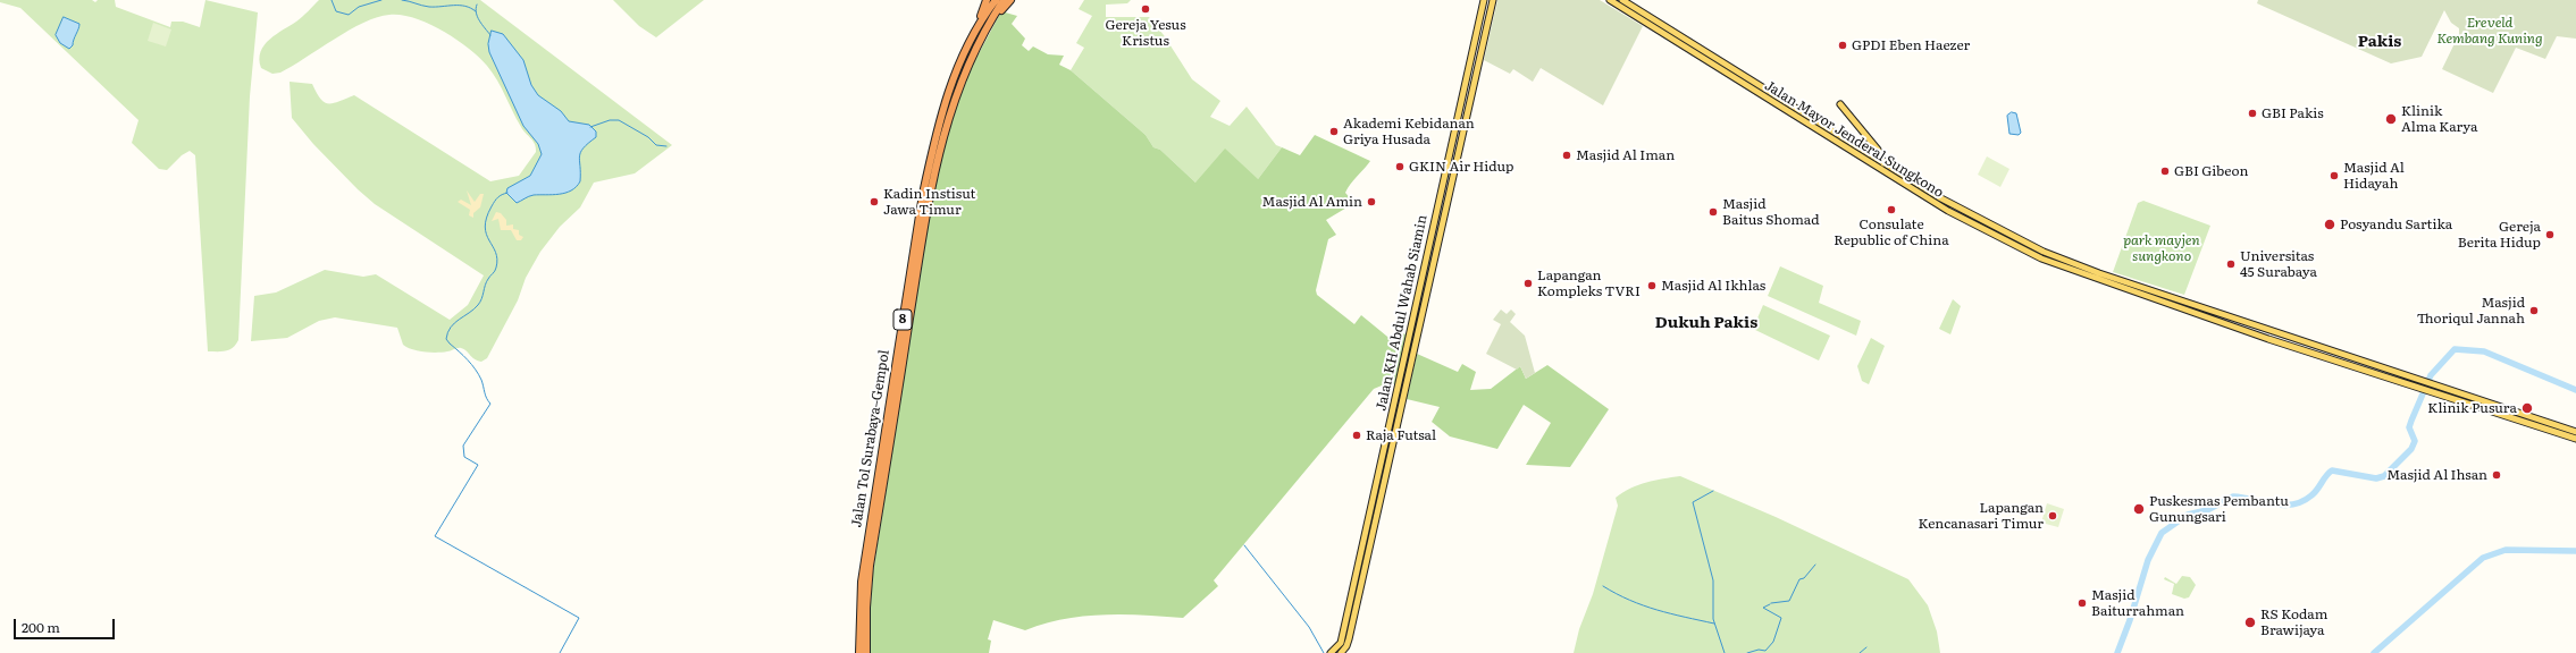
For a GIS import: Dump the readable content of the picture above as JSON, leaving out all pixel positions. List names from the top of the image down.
{
  "streets": {
    "highway": ["8", "Jalan Tol Surabaya–Gempol"],
    "main road": ["Jalan Mayor Jenderal Sungkono", "Jalan KH Abdul Wahab Siamin"]
  },
  "districts": ["Pakis", "Dukuh Pakis"],
  "parks": ["Ereveld Kembang Kuning", "park mayjen sungkono"],
  "places": [
    "Gereja Yesus Kristus",
    "GPDI Eben Haezer",
    "GBI Pakis",
    "Klinik Alma Karya",
    "Akademi Kebidanan Griya Husada",
    "Masjid Al Iman",
    "GKIN Air Hidup",
    "GBI Gibeon",
    "Masjid Al Hidayah",
    "Kadin Instisut Jawa Timur",
    "Masjid Al Amin",
    "Consulate Republic of China",
    "Masjid Baitus Shomad",
    "Posyandu Sartika",
    "Gereja Berita Hidup",
    "Universitas 45 Surabaya",
    "Lapangan Kompleks TVRI",
    "Masjid Al Ikhlas",
    "Masjid Thoriqul Jannah",
    "Klinik Pusura",
    "Raja Futsal",
    "Masjid Al Ihsan",
    "Puskesmas Pembantu Gunungsari",
    "Lapangan Kencanasari Timur",
    "Masjid Baiturrahman",
    "RS Kodam Brawijaya"
  ],
  "scale_bar": "200 m"
}
